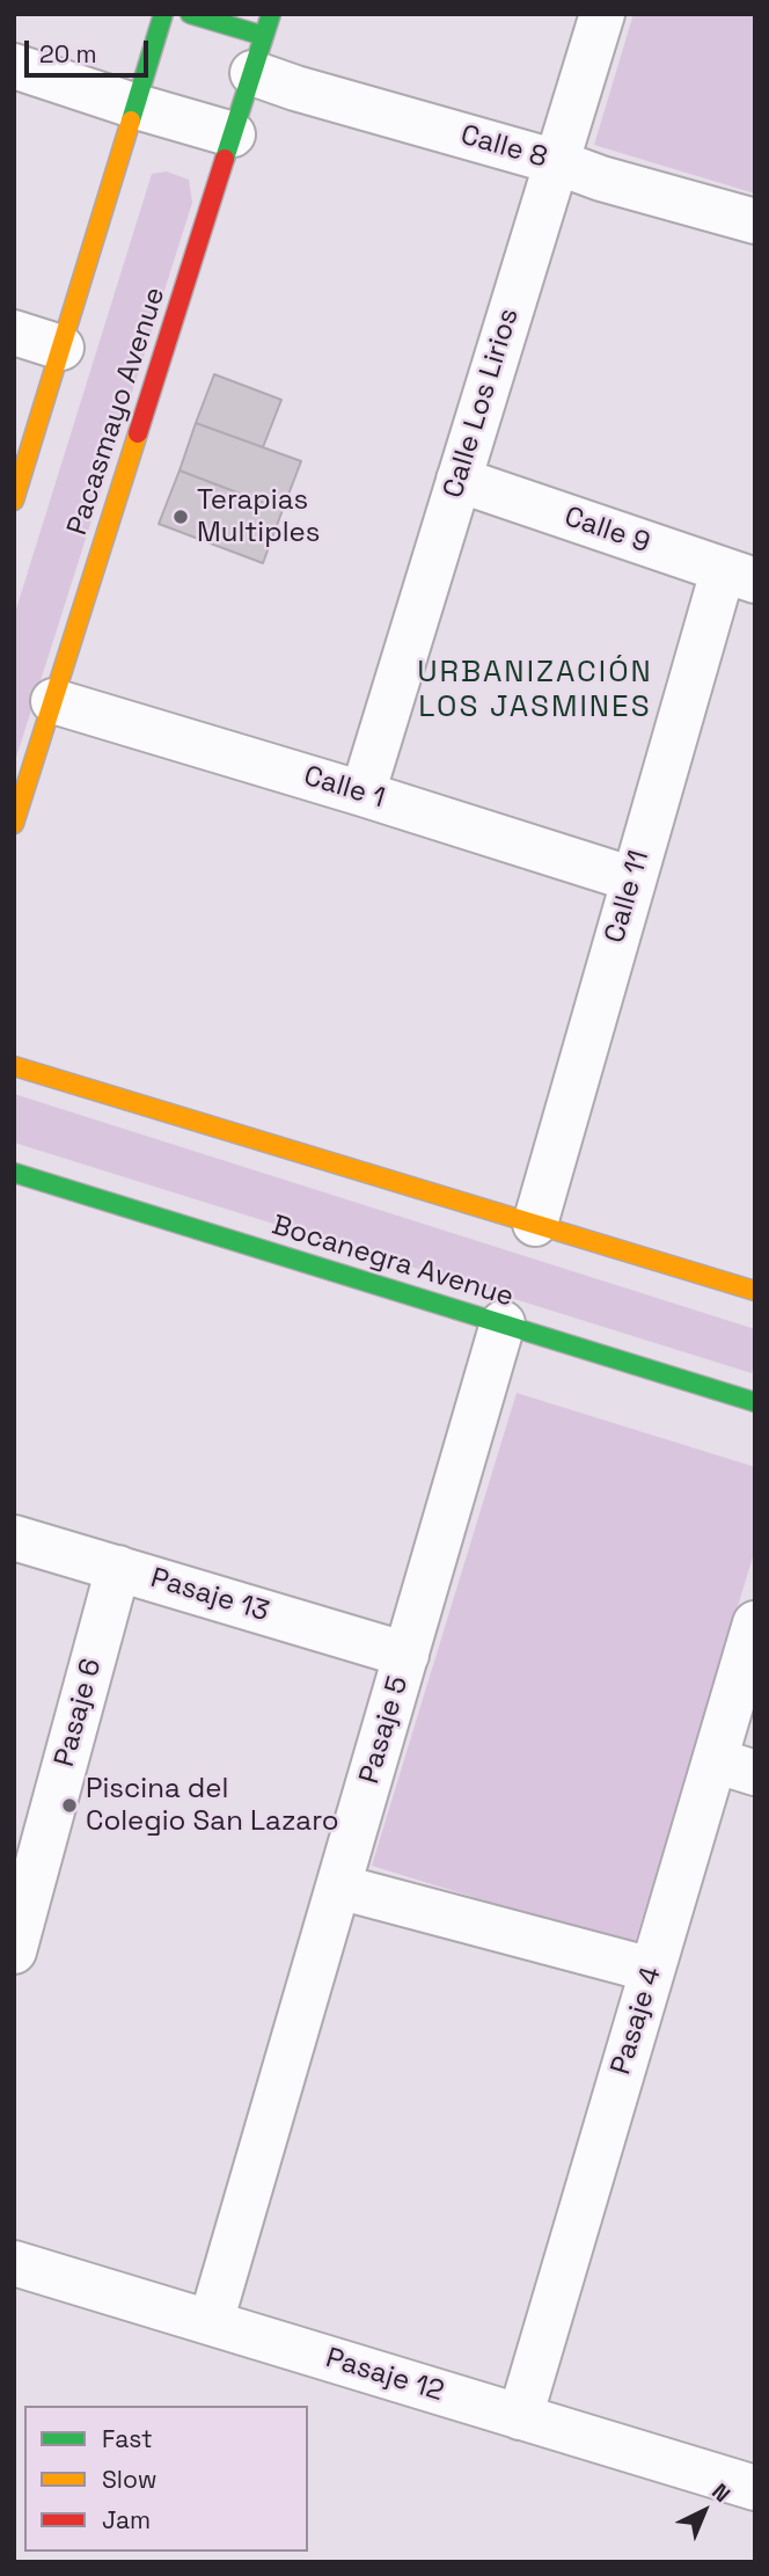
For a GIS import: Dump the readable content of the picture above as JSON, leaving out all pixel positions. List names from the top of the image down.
{
  "streets": {
    "main road": ["Pacasmayo Avenue", "Bocanegra Avenue"],
    "street": [
      "Calle 8",
      "Calle Los Lirios",
      "Calle 9",
      "Calle 1",
      "Calle 11",
      "Pasaje 13",
      "Pasaje 6",
      "Pasaje 5",
      "Pasaje 4",
      "Pasaje 12"
    ]
  },
  "crossings": [
    ["Calle 8", "Calle Los Lirios"],
    ["Calle 8", "Pacasmayo Avenue"],
    ["Calle Los Lirios", "Calle 9"],
    ["Calle Los Lirios", "Calle 1"],
    ["Pacasmayo Avenue", "Calle 1"],
    ["Calle 9", "Calle 11"],
    ["Calle 1", "Calle 11"],
    ["Bocanegra Avenue", "Pasaje 5"],
    ["Pasaje 13", "Pasaje 6"],
    ["Pasaje 13", "Pasaje 5"],
    ["Pasaje 5", "Pasaje 12"],
    ["Pasaje 4", "Pasaje 12"]
  ],
  "districts": ["URBANIZACIÓN LOS JASMINES"],
  "places": ["Terapias Multiples", "Piscina del Colegio San Lazaro"],
  "legend": ["Fast", "Slow", "Jam"],
  "scale_bar": "20 m",
  "north": "top right"
}
